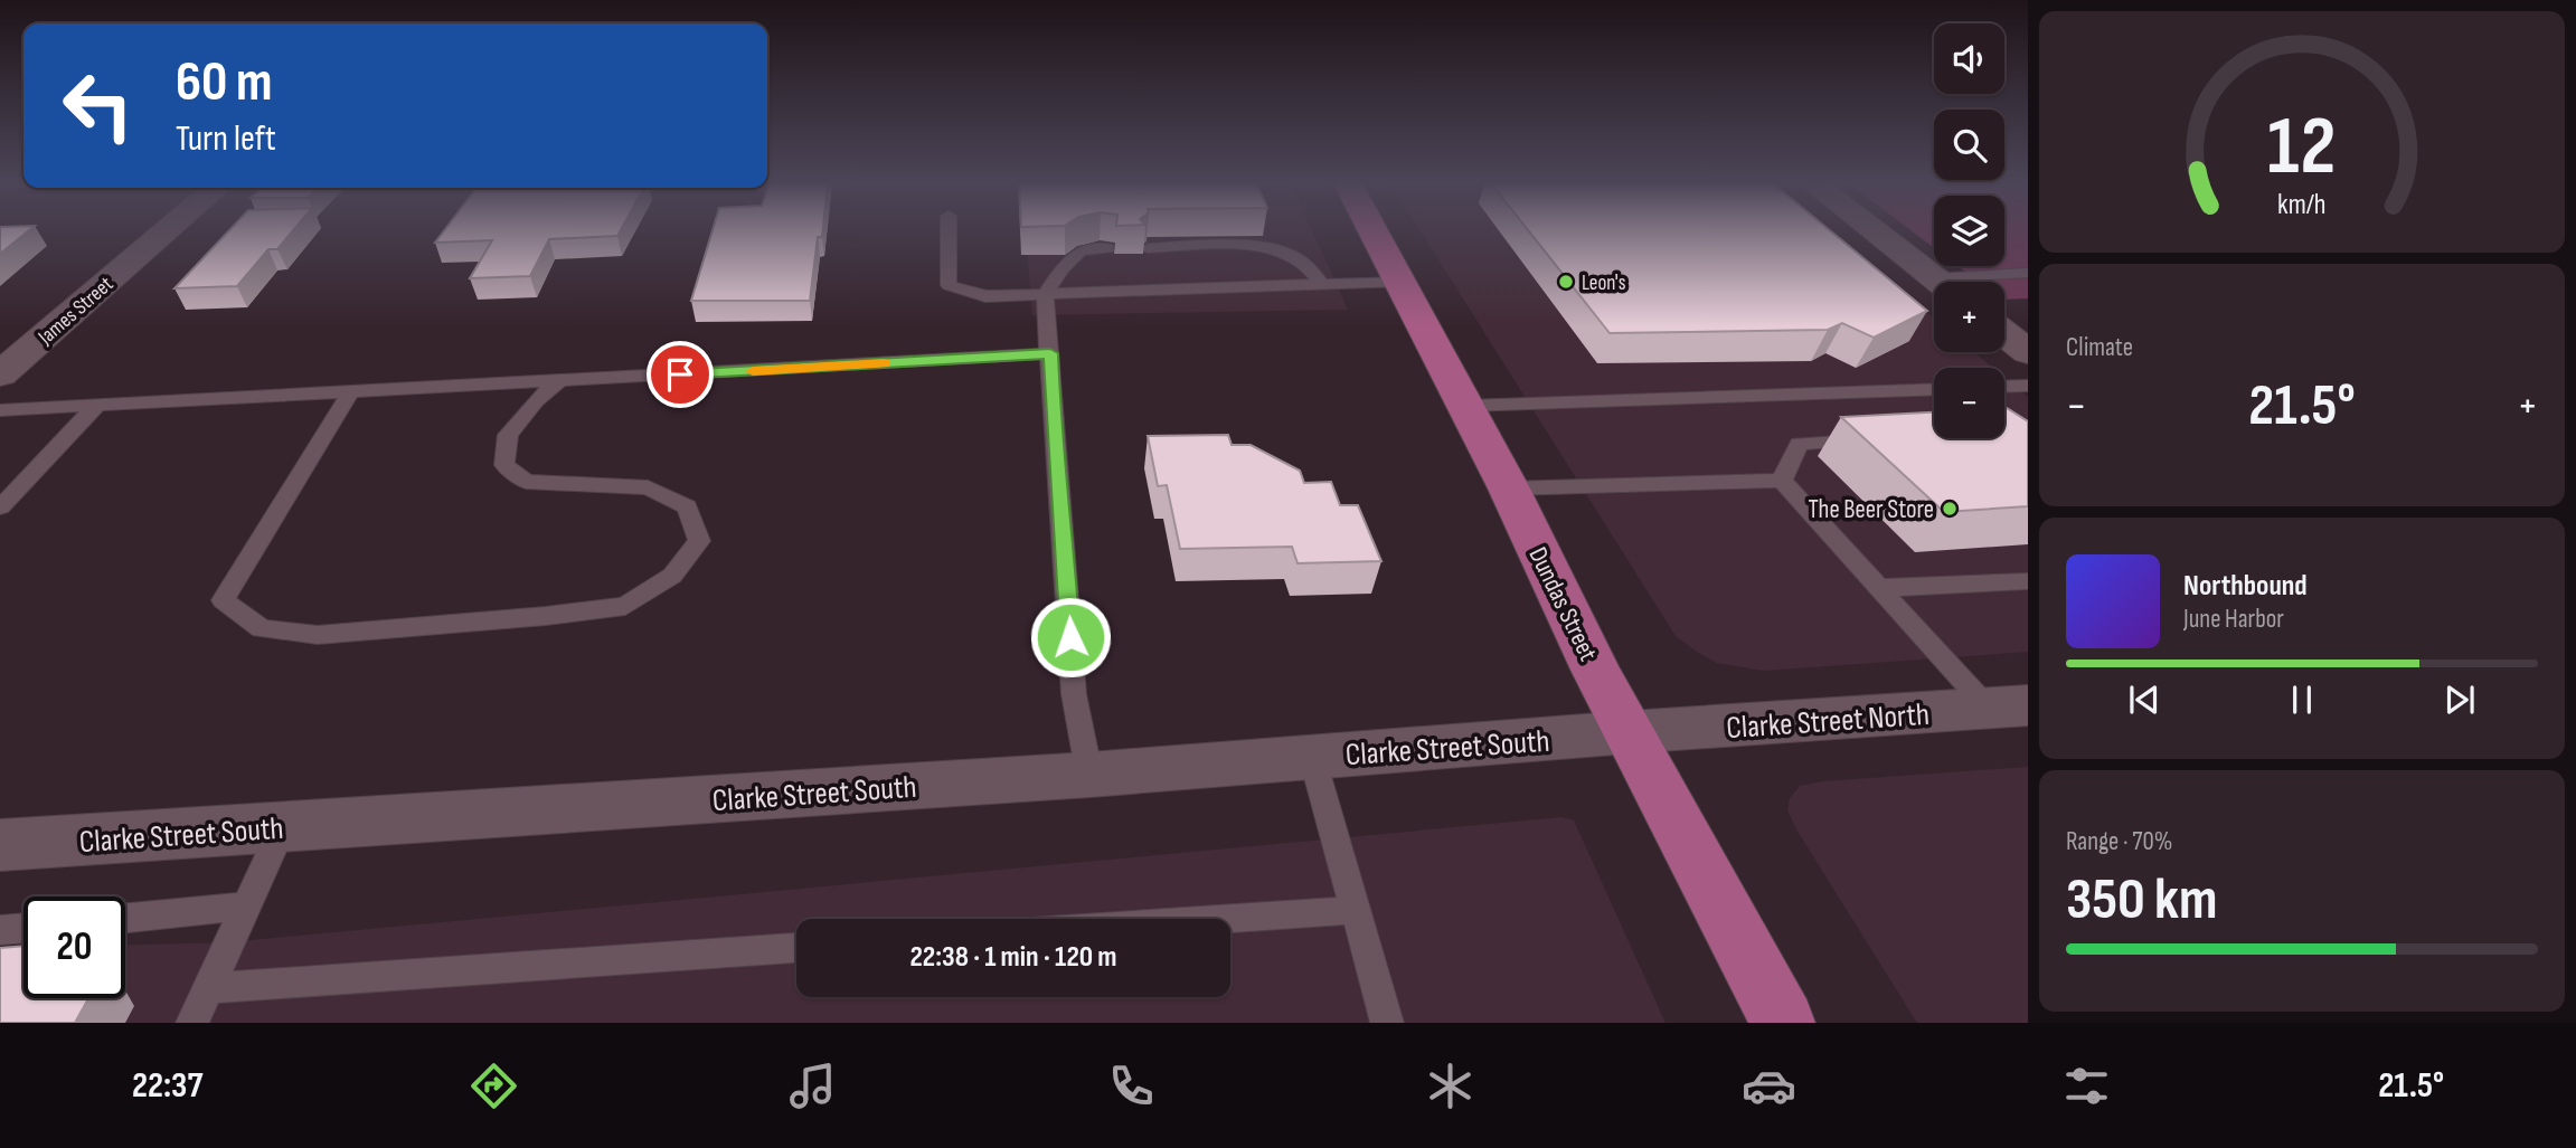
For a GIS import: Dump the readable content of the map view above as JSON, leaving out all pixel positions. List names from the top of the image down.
{
  "streets": {
    "main road": ["Dundas Street"],
    "street": ["James Street", "Clarke Street North", "Clarke Street South"]
  },
  "crossings": [
    ["Dundas Street", "Clarke Street North"],
    ["Dundas Street", "Clarke Street South"],
    ["Clarke Street North", "Clarke Street South"]
  ],
  "places": ["Leon's", "The Beer Store"],
  "page": {
    "map_buttons": ["+", "−"],
    "turn": ["60 m", "Turn left"],
    "tile": [
      "Climate",
      ["Range · 70%", "350 km"]
    ],
    "heat": ["−", "21.5°", "+"],
    "song": ["Northbound", "June Harbor"],
    "limit": "20",
    "trip": "22:38 · 1 min · 120 m",
    "tabs": ["22:37", "21.5°"],
    "gauge": ["12", "km/h"]
  }
}
